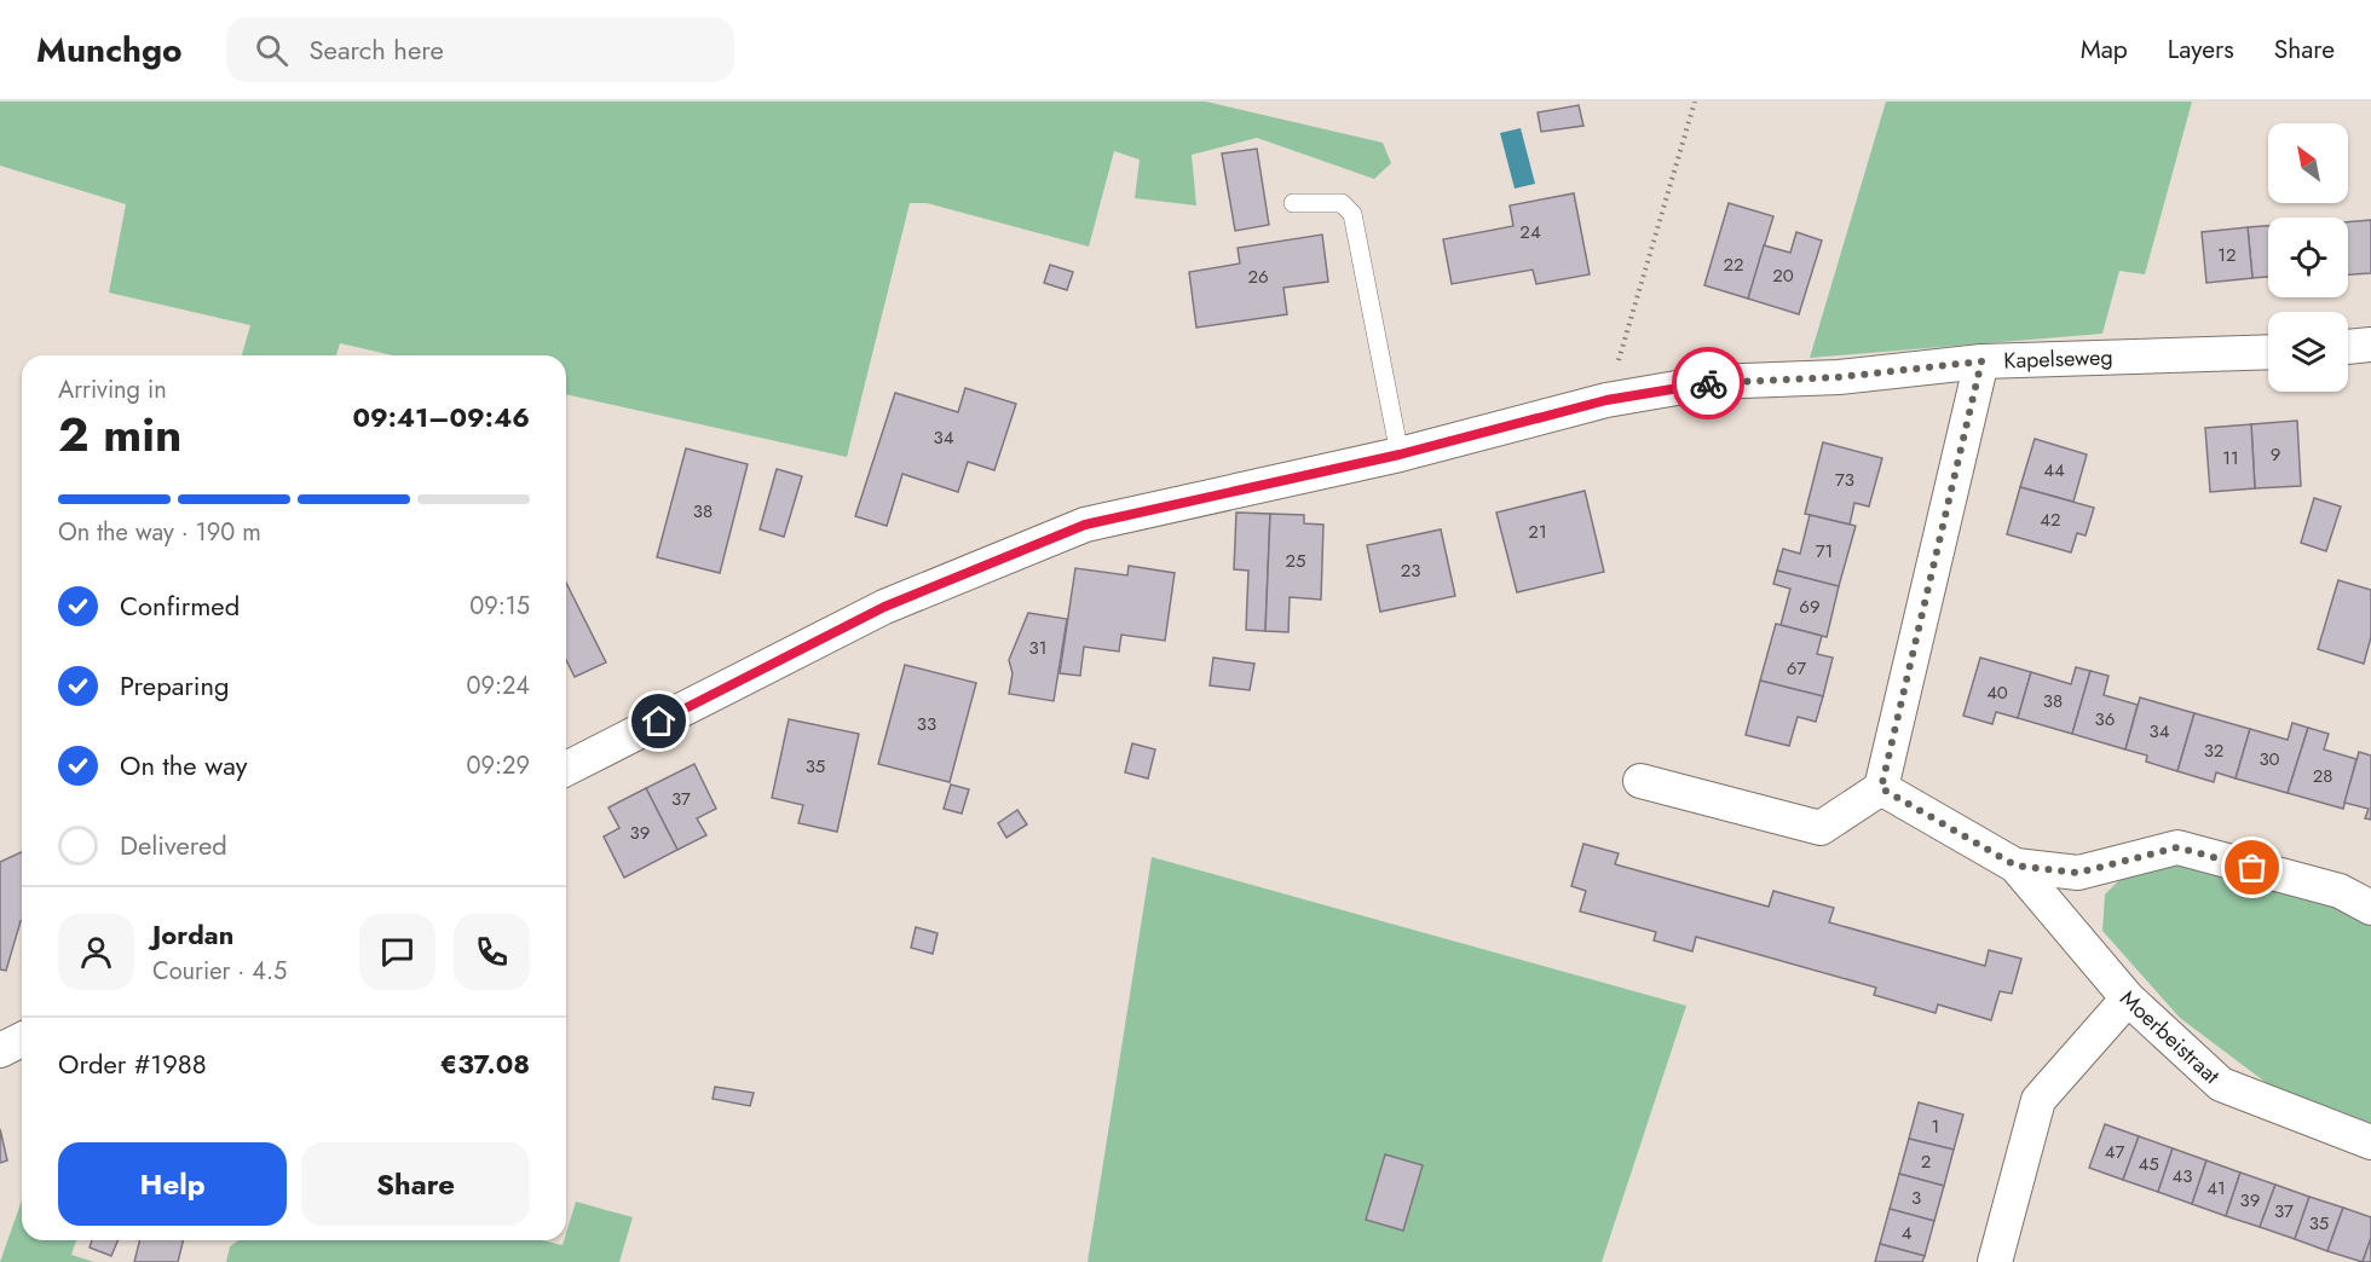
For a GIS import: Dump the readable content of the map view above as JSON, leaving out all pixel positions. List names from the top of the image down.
{
  "streets": {
    "street": ["Kapelseweg", "Moerbeistraat"]
  },
  "house_numbers": [
    "24",
    "12",
    "22",
    "20",
    "26",
    "34",
    "9",
    "11",
    "44",
    "73",
    "38",
    "42",
    "21",
    "71",
    "25",
    "23",
    "69",
    "31",
    "67",
    "40",
    "38",
    "36",
    "33",
    "34",
    "32",
    "30",
    "35",
    "28",
    "37",
    "39",
    "1",
    "47",
    "2",
    "45",
    "43",
    "41",
    "3",
    "39",
    "37",
    "35",
    "4"
  ],
  "north": "top left",
  "page": {
    "header": "Munchgo",
    "search": "Search here",
    "nav": ["Map", "Layers", "Share"],
    "heading": ["2 min", "Arriving in", "09:41–09:46"],
    "panel": [
      "Jordan",
      "Courier · 4.5",
      "Order #1988",
      "€37.08"
    ],
    "bar": "On the way · 190 m",
    "list": [
      ["Confirmed", "09:15"],
      ["Preparing", "09:24"],
      ["On the way", "09:29"],
      "Delivered"
    ],
    "buttons": ["Help", "Share"]
  }
}
